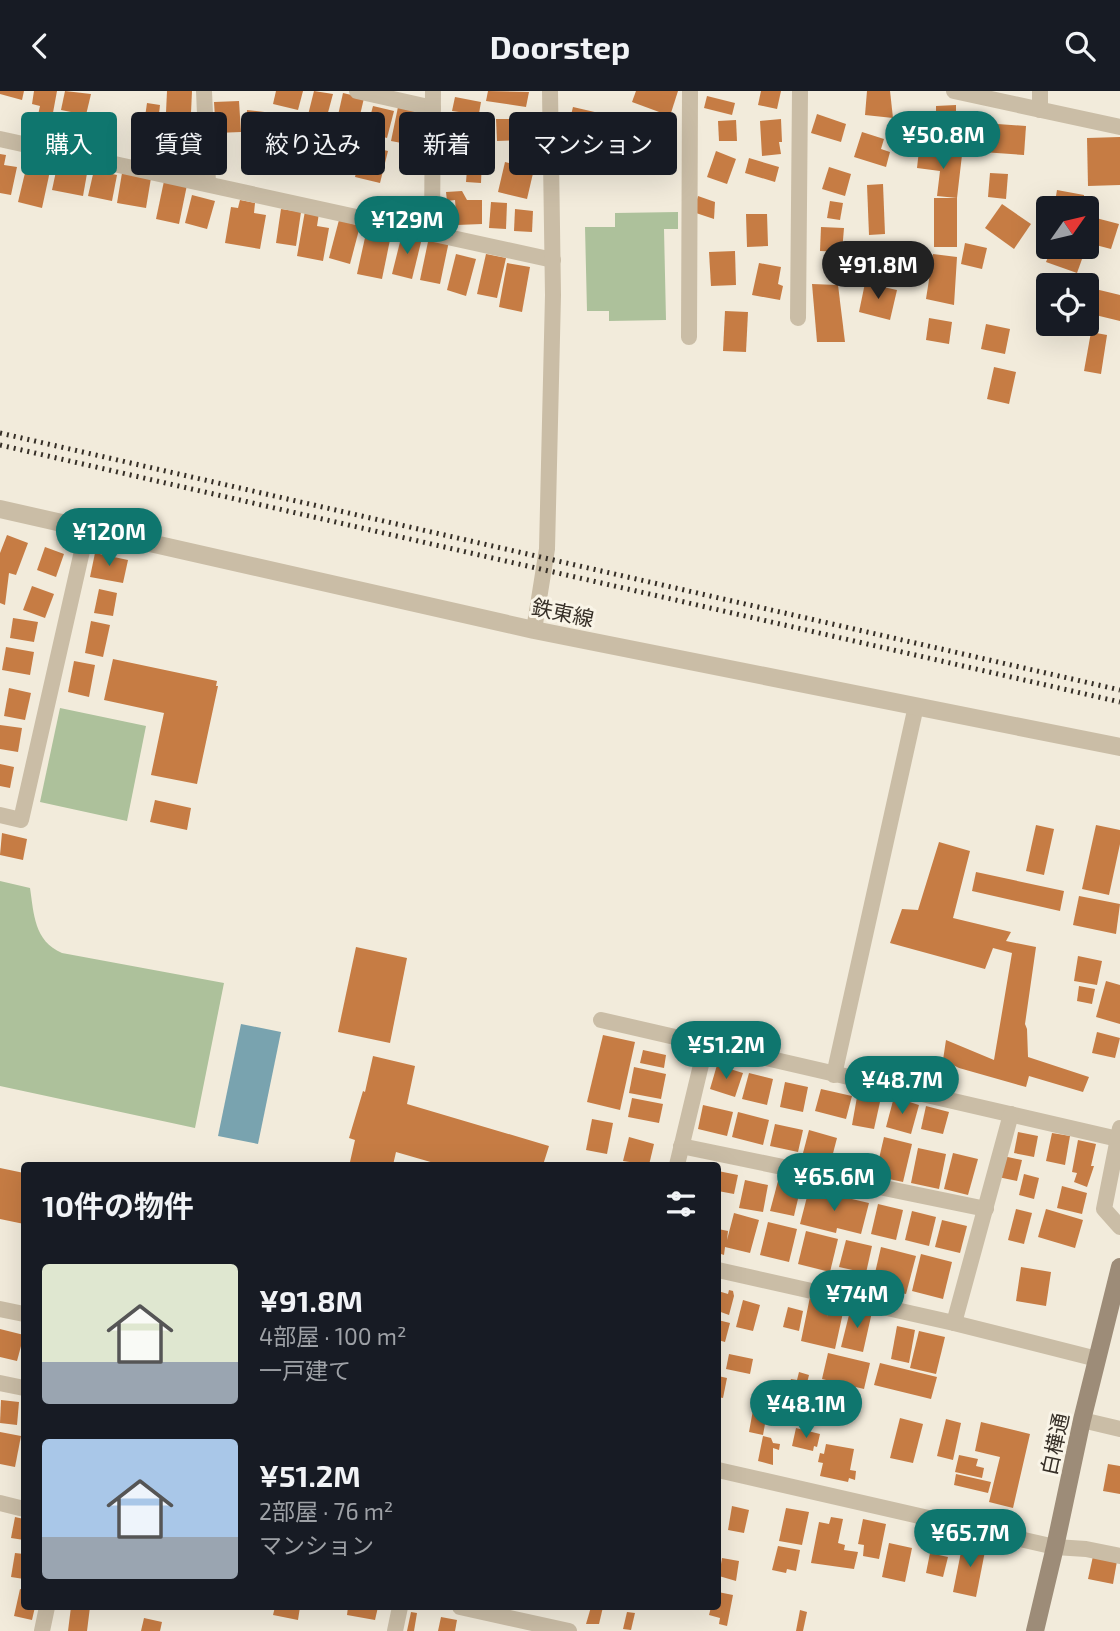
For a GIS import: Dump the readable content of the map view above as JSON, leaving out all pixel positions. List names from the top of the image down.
{
  "streets": {
    "main road": ["白樺通"],
    "street": ["鉄東線"]
  },
  "north": "top right",
  "page": {
    "header": "Doorstep",
    "price": [
      "¥50.8M",
      "¥129M",
      "¥91.8M",
      "¥120M",
      "¥51.2M",
      "¥48.7M",
      "¥65.6M",
      "¥74M",
      "¥48.1M",
      "¥65.7M"
    ],
    "chip": [
      "購入",
      "賃貸",
      "絞り込み",
      "新着",
      "マンション"
    ],
    "heading": "10件の物件",
    "list": [
      {
        "name": "¥91.8M",
        "note": "4部屋 · 100 m² · 一戸建て"
      },
      {
        "name": "¥51.2M",
        "note": "2部屋 · 76 m² · マンション"
      }
    ]
  }
}
